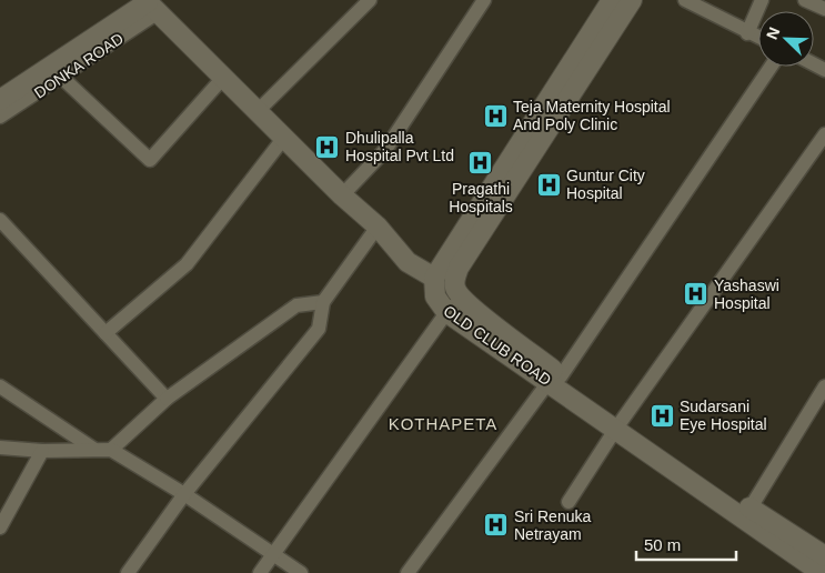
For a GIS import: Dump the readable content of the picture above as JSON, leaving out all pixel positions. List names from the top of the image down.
{
  "streets": {
    "street": ["DONKA ROAD", "OLD CLUB ROAD"]
  },
  "districts": ["KOTHAPETA"],
  "places": {
    "hospital": [
      "Teja Maternity Hospital And Poly Clinic",
      "Dhulipalla Hospital Pvt Ltd",
      "Pragathi Hospitals",
      "Guntur City Hospital",
      "Yashaswi Hospital",
      "Sudarsani Eye Hospital",
      "Sri Renuka Netrayam"
    ]
  },
  "scale_bar": "50 m",
  "north": "top left"
}
